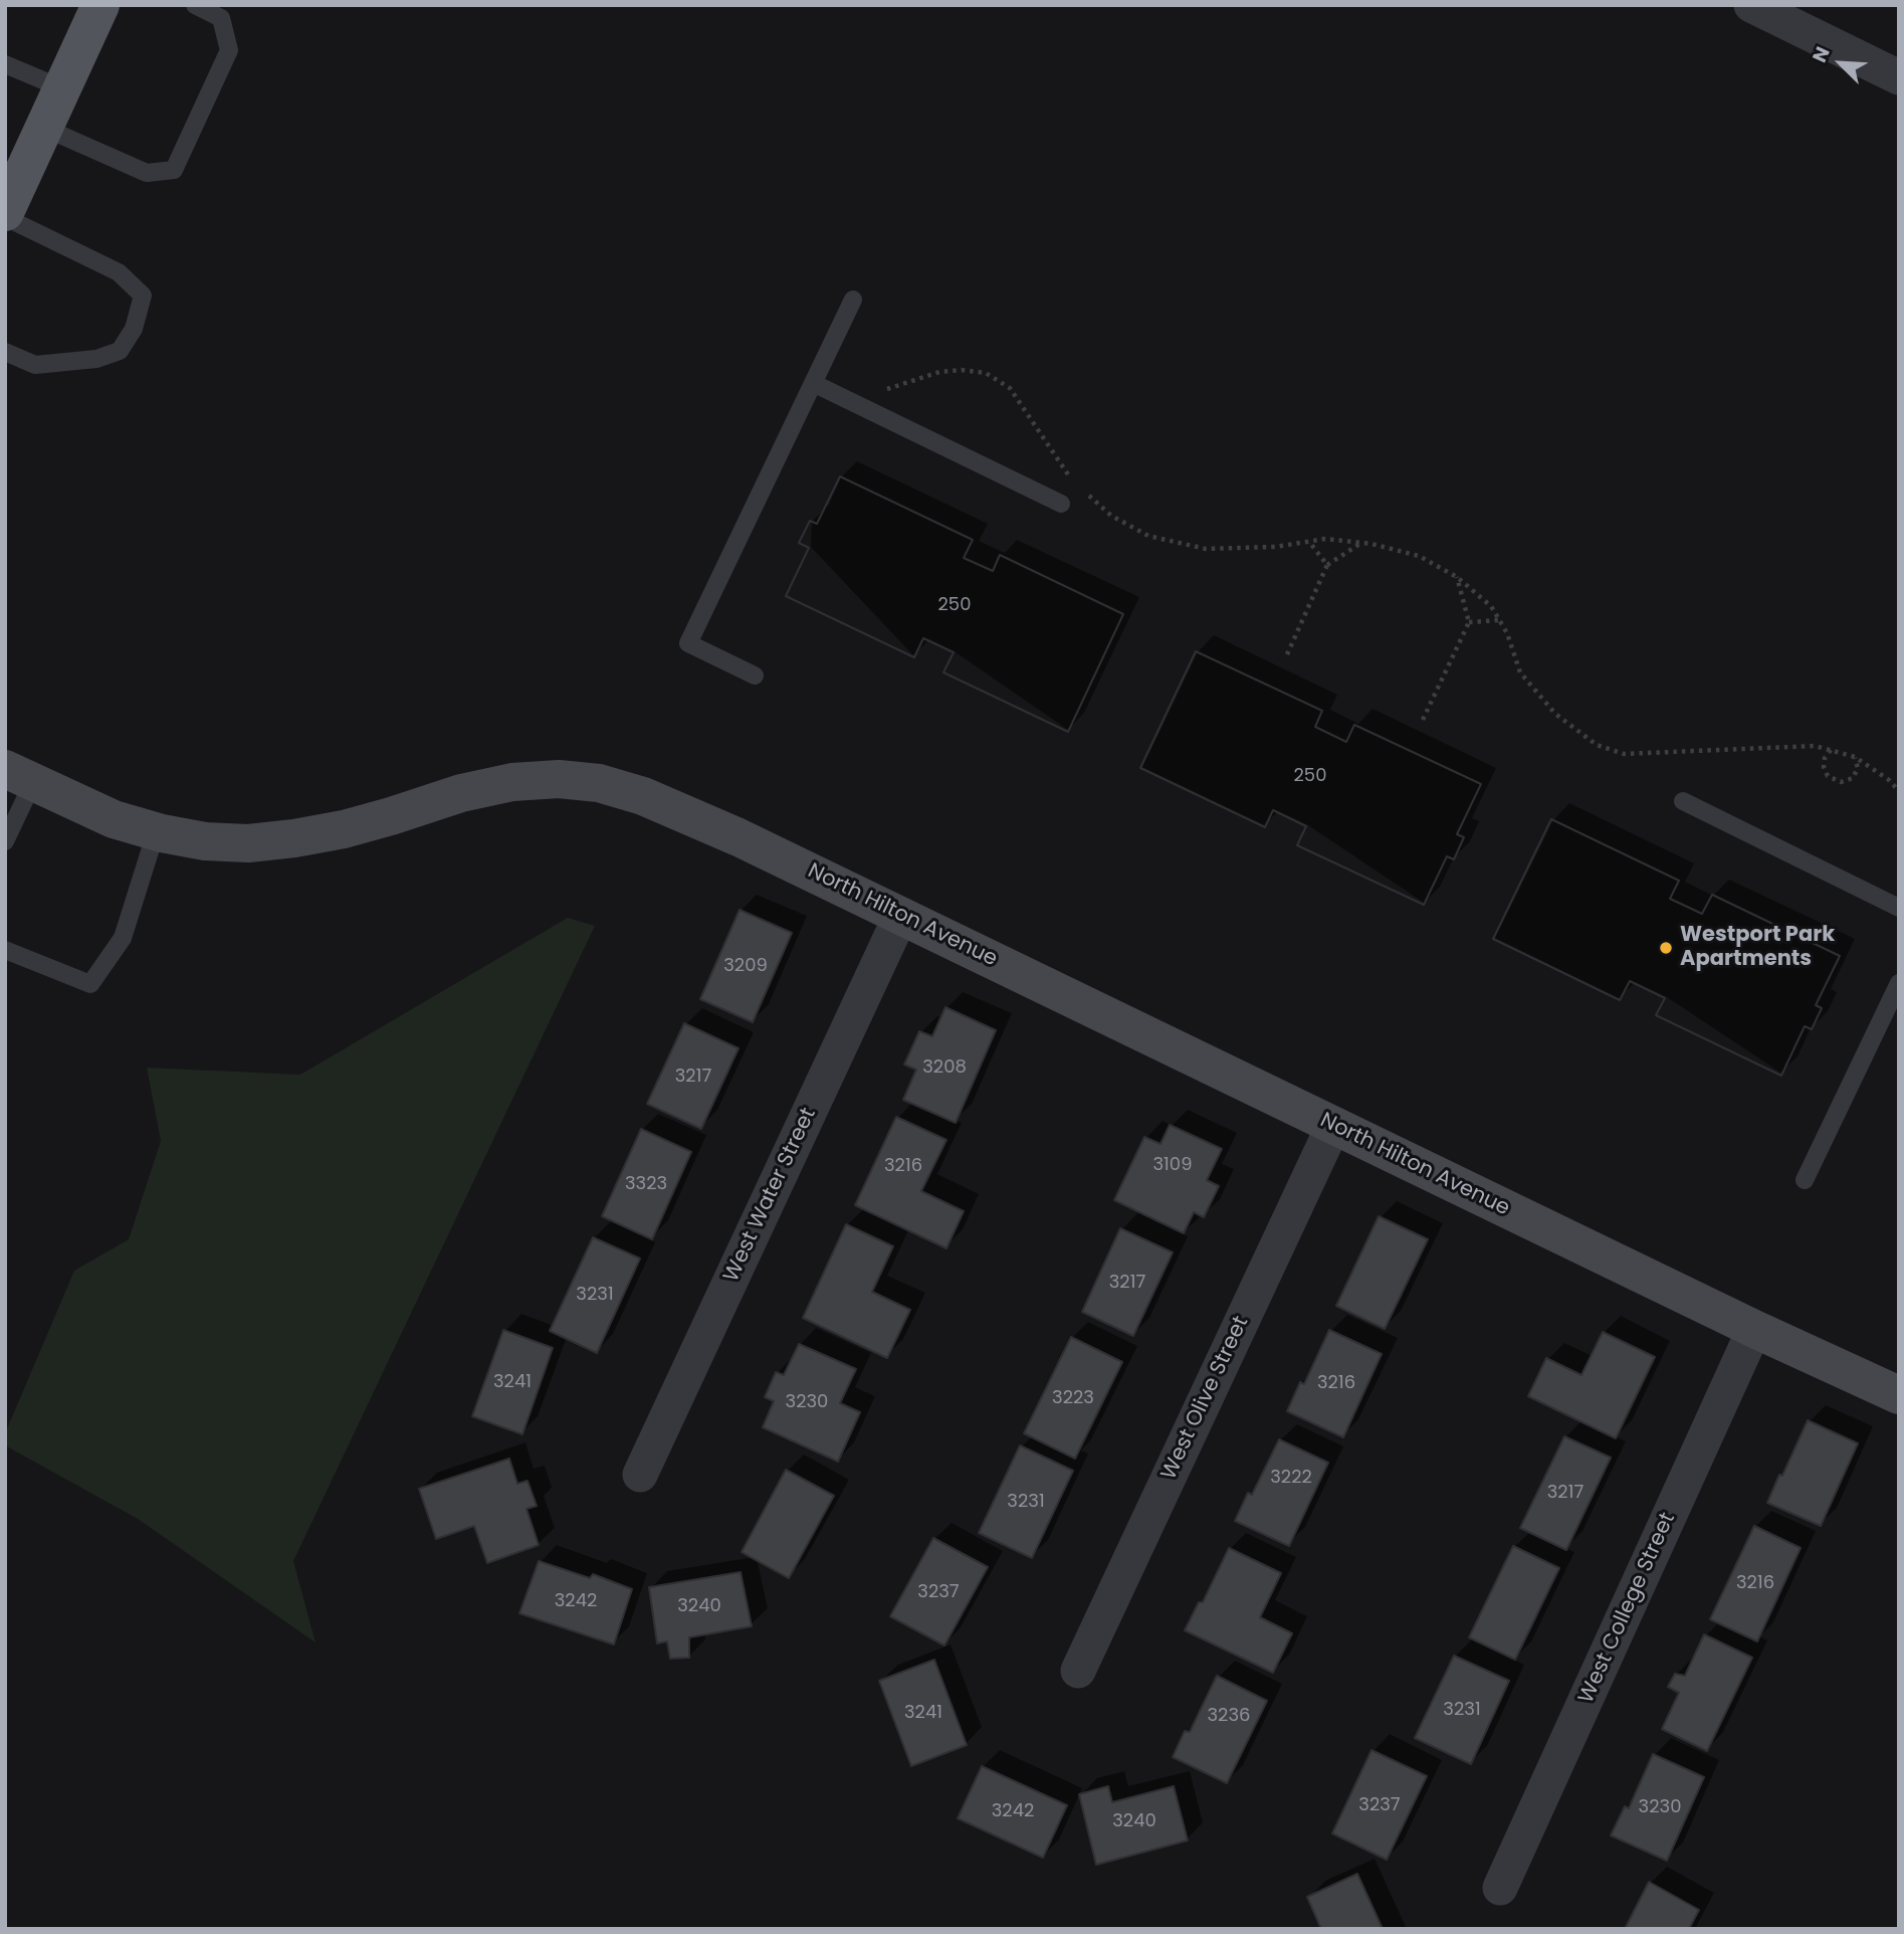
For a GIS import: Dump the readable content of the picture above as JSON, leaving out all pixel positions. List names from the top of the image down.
{
  "streets": {
    "street": [
      "North Hilton Avenue",
      "West Water Street",
      "West Olive Street",
      "West College Street"
    ]
  },
  "crossings": [
    ["North Hilton Avenue", "West Water Street"],
    ["North Hilton Avenue", "West Olive Street"],
    ["North Hilton Avenue", "West College Street"]
  ],
  "places": ["Westport Park Apartments"],
  "house_numbers": [
    "250",
    "250",
    "3209",
    "3208",
    "3217",
    "3109",
    "3216",
    "3323",
    "3217",
    "3231",
    "3241",
    "3216",
    "3223",
    "3230",
    "3222",
    "3217",
    "3231",
    "3216",
    "3237",
    "3242",
    "3240",
    "3231",
    "3241",
    "3236",
    "3237",
    "3230",
    "3242",
    "3240"
  ],
  "north": "top left"
}
